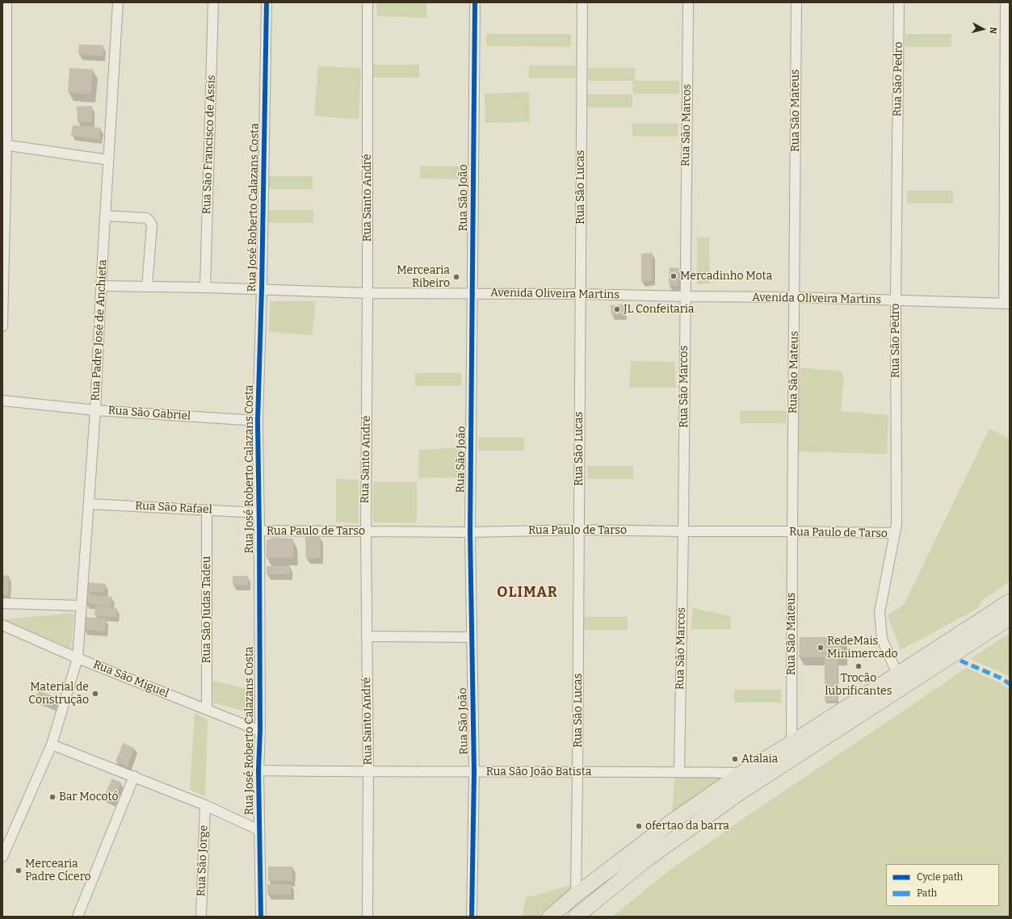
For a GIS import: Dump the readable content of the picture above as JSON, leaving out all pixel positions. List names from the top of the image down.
{
  "streets": {
    "street": [
      "Rua São Pedro",
      "Rua São Mateus",
      "Rua São Marcos",
      "Rua São Francisco de Assis",
      "Rua São Lucas",
      "Rua Santo André",
      "Rua São João",
      "Rua José Roberto Calazans Costa",
      "Avenida Oliveira Martins",
      "Rua Padre José de Anchieta",
      "Rua São Gabriel",
      "Rua São Rafael",
      "Rua Paulo de Tarso",
      "Rua São Judas Tadeu",
      "Rua São Miguel",
      "Rua São João Batista",
      "Rua São Jorge"
    ]
  },
  "crossings": [
    ["Rua São Pedro", "Avenida Oliveira Martins"],
    ["Rua São Pedro", "Rua Paulo de Tarso"],
    ["Rua São Mateus", "Avenida Oliveira Martins"],
    ["Rua São Mateus", "Rua Paulo de Tarso"],
    ["Rua São Marcos", "Avenida Oliveira Martins"],
    ["Rua São Marcos", "Rua Paulo de Tarso"],
    ["Rua São Marcos", "Rua São João Batista"],
    ["Rua São Francisco de Assis", "Avenida Oliveira Martins"],
    ["Rua São Lucas", "Avenida Oliveira Martins"],
    ["Rua São Lucas", "Rua Paulo de Tarso"],
    ["Rua São Lucas", "Rua São João Batista"],
    ["Rua Santo André", "Avenida Oliveira Martins"],
    ["Rua Santo André", "Rua Paulo de Tarso"],
    ["Rua Santo André", "Rua São João Batista"],
    ["Rua São João", "Avenida Oliveira Martins"],
    ["Rua São João", "Rua Paulo de Tarso"],
    ["Rua São João", "Rua São João Batista"],
    ["Rua José Roberto Calazans Costa", "Avenida Oliveira Martins"],
    ["Rua José Roberto Calazans Costa", "Rua São Gabriel"],
    ["Rua José Roberto Calazans Costa", "Rua São Rafael"],
    ["Rua José Roberto Calazans Costa", "Rua Paulo de Tarso"],
    ["Rua José Roberto Calazans Costa", "Rua São Miguel"],
    ["Rua José Roberto Calazans Costa", "Rua São João Batista"],
    ["Avenida Oliveira Martins", "Rua Padre José de Anchieta"],
    ["Rua Padre José de Anchieta", "Rua São Gabriel"],
    ["Rua Padre José de Anchieta", "Rua São Rafael"],
    ["Rua Padre José de Anchieta", "Rua São Miguel"],
    ["Rua São Rafael", "Rua São Judas Tadeu"],
    ["Rua São Judas Tadeu", "Rua São Miguel"]
  ],
  "districts": ["OLIMAR"],
  "places": [
    "Mercadinho Mota",
    "Mercearia Ribeiro",
    "JL Confeitaria",
    "RedeMais Minimercado",
    "Trocão lubrificantes",
    "Material de Construção",
    "Atalaia",
    "Bar Mocotó",
    "ofertao da barra",
    "Mercearia Padre Cícero"
  ],
  "legend": ["Cycle path", "Path"],
  "north": "right"
}
